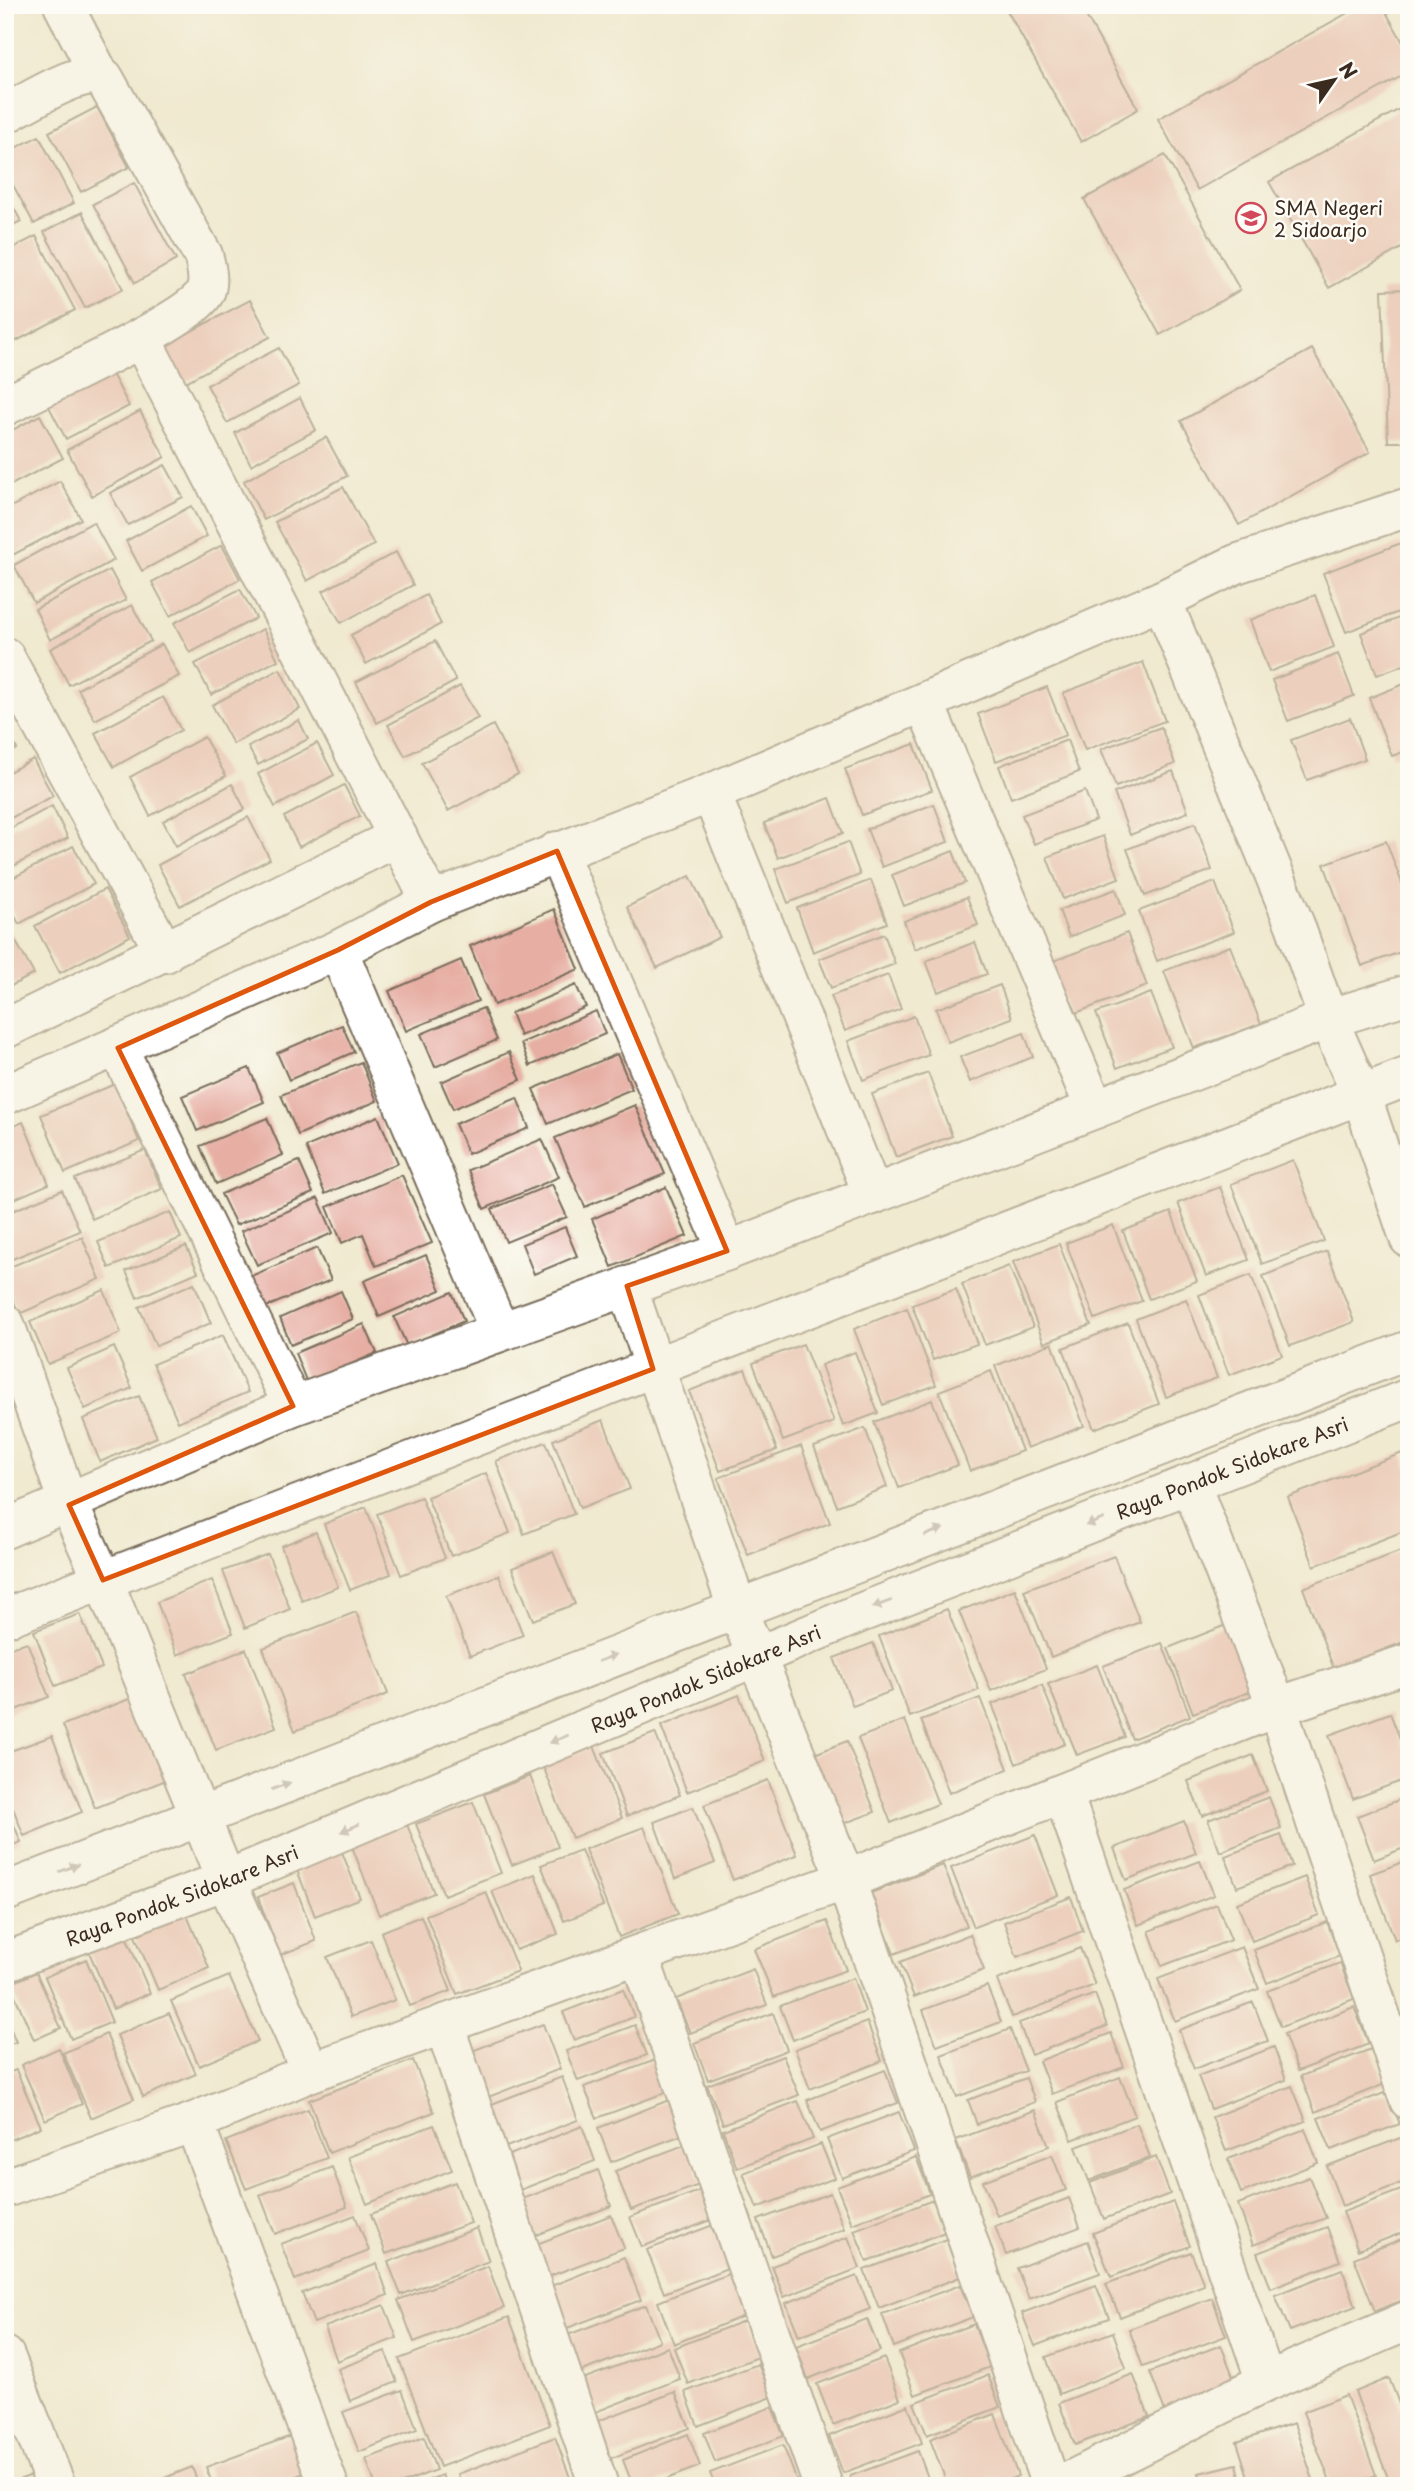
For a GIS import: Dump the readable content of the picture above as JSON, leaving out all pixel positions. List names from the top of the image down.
{
  "streets": {
    "street": ["Raya Pondok Sidokare Asri"]
  },
  "places": {
    "school or university": ["SMA Negeri 2 Sidoarjo"]
  },
  "north": "top right"
}
